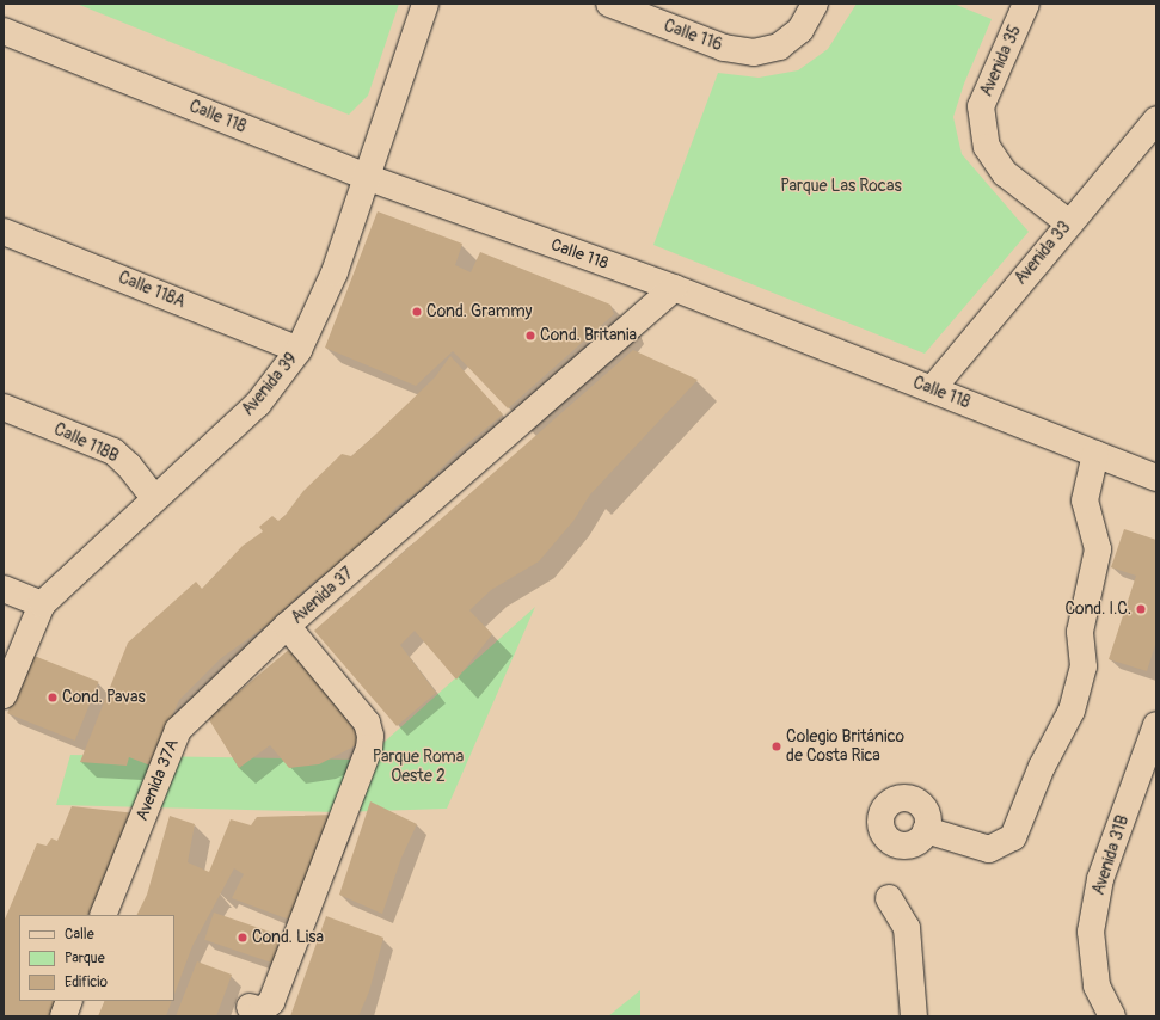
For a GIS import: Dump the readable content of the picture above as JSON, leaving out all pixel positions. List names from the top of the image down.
{
  "streets": {
    "street": [
      "Calle 116",
      "Avenida 35",
      "Calle 118",
      "Avenida 33",
      "Calle 118A",
      "Avenida 39",
      "Calle 118B",
      "Avenida 37",
      "Avenida 37A",
      "Avenida 31B"
    ]
  },
  "crossings": [
    ["Avenida 35", "Avenida 33"],
    ["Calle 118", "Avenida 33"],
    ["Calle 118", "Avenida 39"],
    ["Calle 118", "Avenida 37"],
    ["Calle 118A", "Avenida 39"],
    ["Avenida 39", "Calle 118B"],
    ["Avenida 37", "Avenida 37A"]
  ],
  "parks": ["Parque Las Rocas", "Parque Roma Oeste 2"],
  "places": [
    "Cond. Grammy",
    "Cond. Britania",
    "Cond. I.C.",
    "Cond. Pavas",
    "Colegio Británico de Costa Rica",
    "Cond. Lisa"
  ],
  "legend": ["Calle", "Parque", "Edificio"]
}
